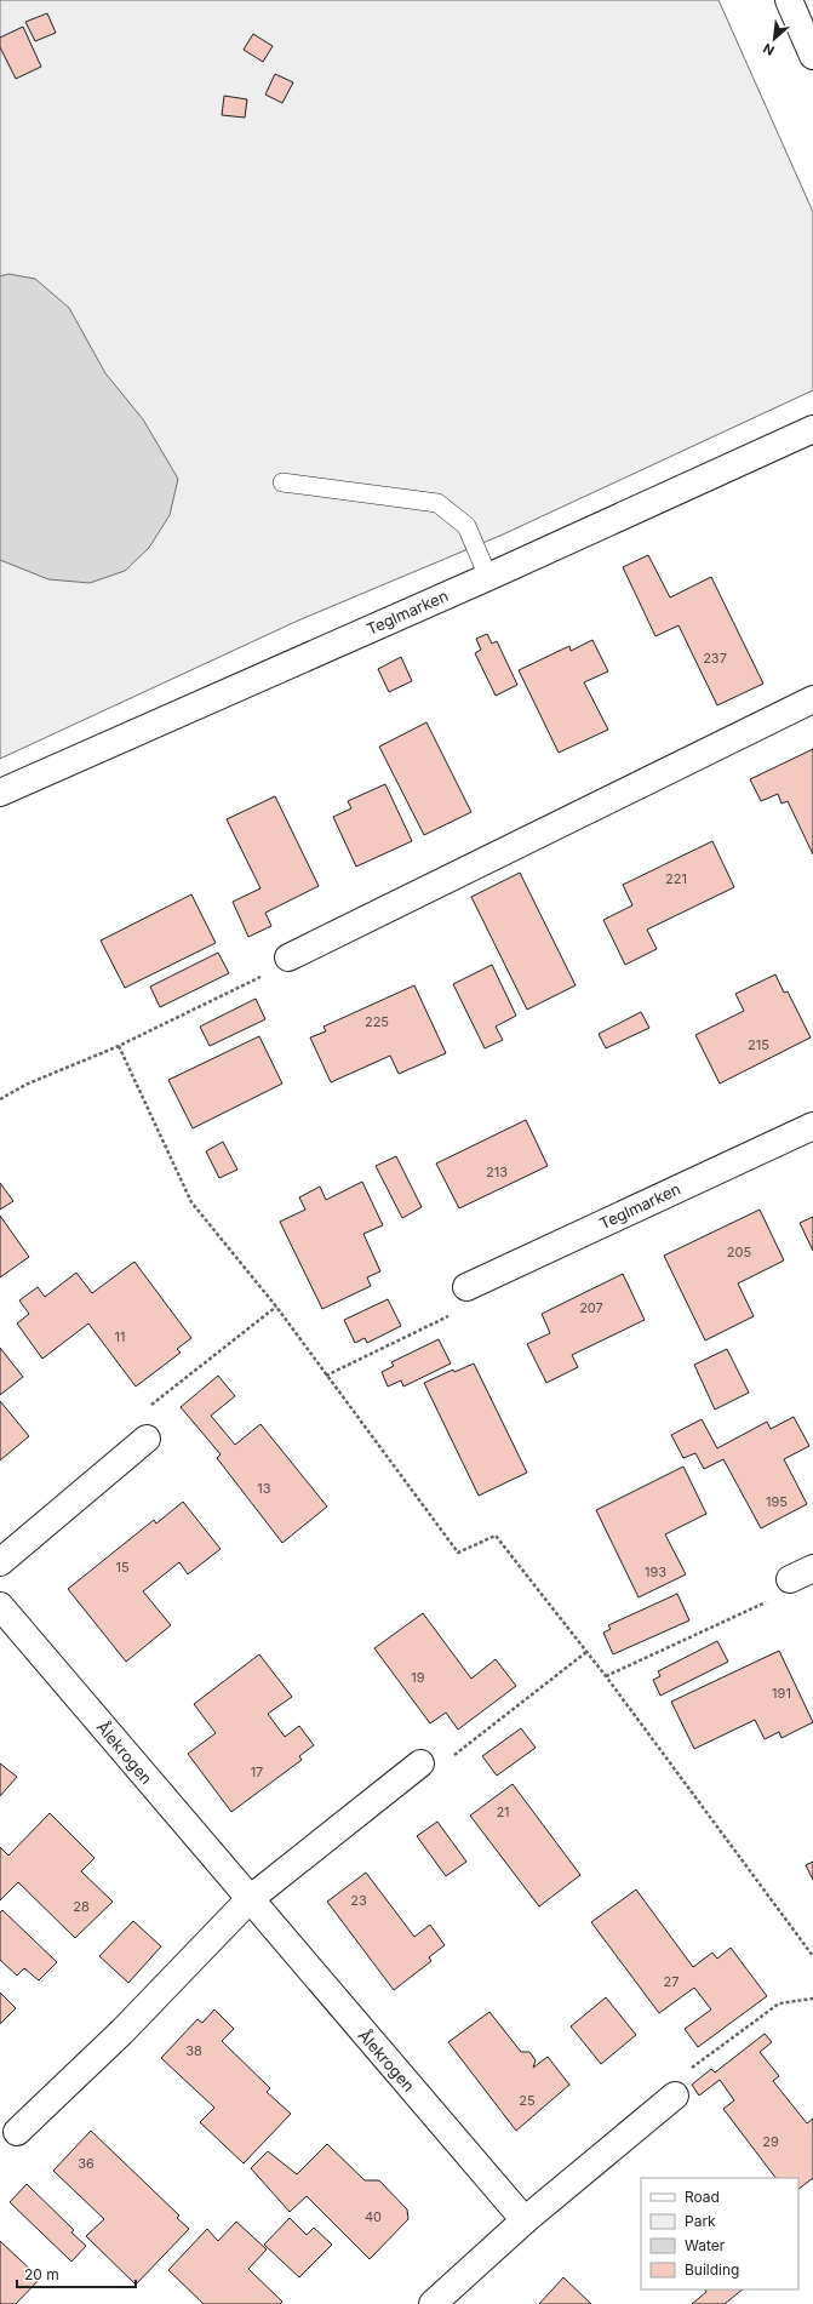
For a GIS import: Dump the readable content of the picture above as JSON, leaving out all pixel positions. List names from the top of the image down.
{
  "streets": {
    "street": ["Teglmarken", "Ålekrogen"]
  },
  "house_numbers": [
    "237",
    "221",
    "225",
    "215",
    "213",
    "205",
    "207",
    "11",
    "13",
    "195",
    "15",
    "193",
    "19",
    "191",
    "17",
    "21",
    "23",
    "28",
    "27",
    "38",
    "25",
    "29",
    "36",
    "40"
  ],
  "legend": [
    "Road",
    "Park",
    "Water",
    "Building"
  ],
  "scale_bar": "20 m",
  "north": "bottom left"
}
